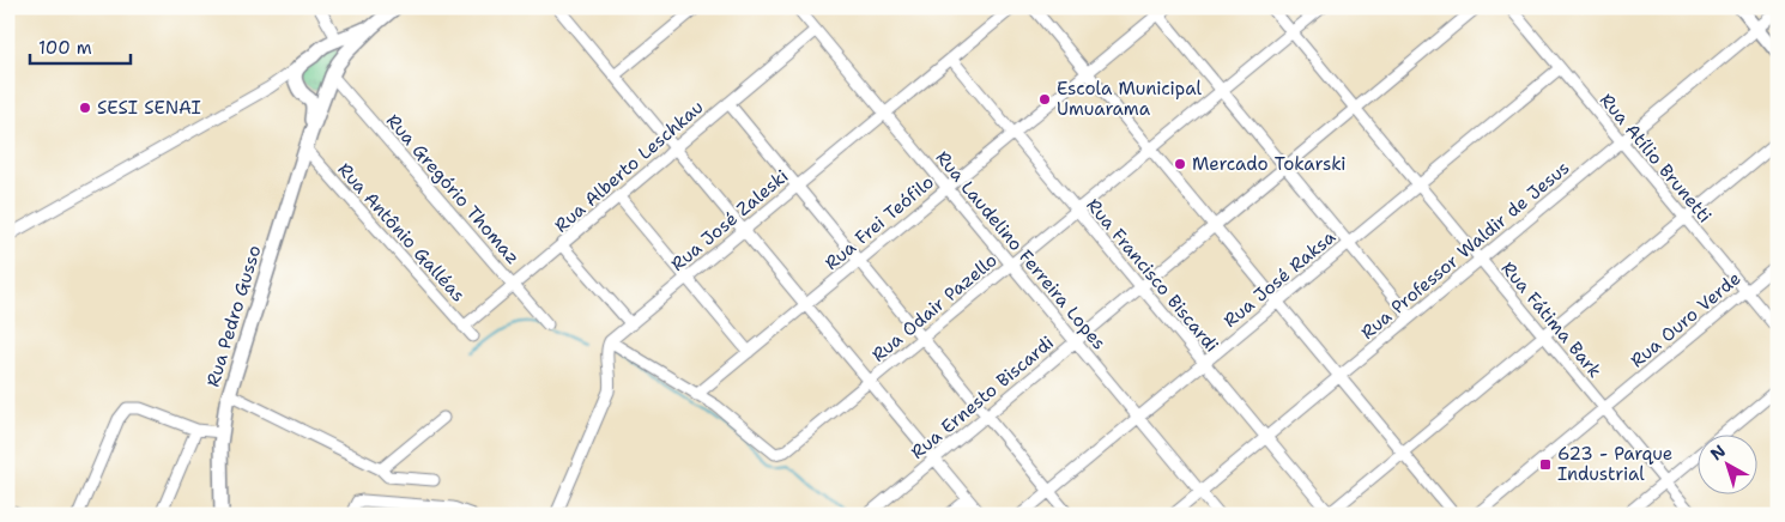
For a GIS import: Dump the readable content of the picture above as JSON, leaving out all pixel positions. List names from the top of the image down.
{
  "streets": {
    "main road": ["Rua Pedro Gusso"],
    "street": [
      "Rua Atílio Brunetti",
      "Rua Alberto Leschkau",
      "Rua Gregório Thomaz",
      "Rua José Zaleski",
      "Rua Frei Teófilo",
      "Rua Antônio Galléas",
      "Rua Laudelino Ferreira Lopes",
      "Rua Professor Waldir de Jesus",
      "Rua Francisco Biscardi",
      "Rua José Raksa",
      "Rua Odair Pazello",
      "Rua Fátima Bark",
      "Rua Ouro Verde",
      "Rua Ernesto Biscardi"
    ]
  },
  "crossings": [
    ["Rua Atílio Brunetti", "Rua Professor Waldir de Jesus"],
    ["Rua Atílio Brunetti", "Rua José Raksa"],
    ["Rua Atílio Brunetti", "Rua Ouro Verde"],
    ["Rua Alberto Leschkau", "Rua Gregório Thomaz"],
    ["Rua Alberto Leschkau", "Rua Antônio Galléas"],
    ["Rua Alberto Leschkau", "Rua Laudelino Ferreira Lopes"],
    ["Rua Gregório Thomaz", "Rua Pedro Gusso"],
    ["Rua José Zaleski", "Rua Laudelino Ferreira Lopes"],
    ["Rua José Zaleski", "Rua Francisco Biscardi"],
    ["Rua Frei Teófilo", "Rua Laudelino Ferreira Lopes"],
    ["Rua Frei Teófilo", "Rua Francisco Biscardi"],
    ["Rua Frei Teófilo", "Rua Odair Pazello"],
    ["Rua Antônio Galléas", "Rua Pedro Gusso"],
    ["Rua Laudelino Ferreira Lopes", "Rua Professor Waldir de Jesus"],
    ["Rua Laudelino Ferreira Lopes", "Rua José Raksa"],
    ["Rua Laudelino Ferreira Lopes", "Rua Odair Pazello"],
    ["Rua Laudelino Ferreira Lopes", "Rua Ernesto Biscardi"],
    ["Rua Professor Waldir de Jesus", "Rua Francisco Biscardi"],
    ["Rua Professor Waldir de Jesus", "Rua Fátima Bark"],
    ["Rua Francisco Biscardi", "Rua José Raksa"],
    ["Rua Francisco Biscardi", "Rua Odair Pazello"],
    ["Rua Francisco Biscardi", "Rua Ernesto Biscardi"],
    ["Rua José Raksa", "Rua Fátima Bark"],
    ["Rua Odair Pazello", "Rua Fátima Bark"],
    ["Rua Fátima Bark", "Rua Ouro Verde"],
    ["Rua Fátima Bark", "Rua Ernesto Biscardi"]
  ],
  "places": {
    "other": ["Escola Municipal Umuarama", "SESI SENAI", "Mercado Tokarski"],
    "transit": ["623 - Parque Industrial"]
  },
  "scale_bar": "100 m",
  "north": "top left"
}
